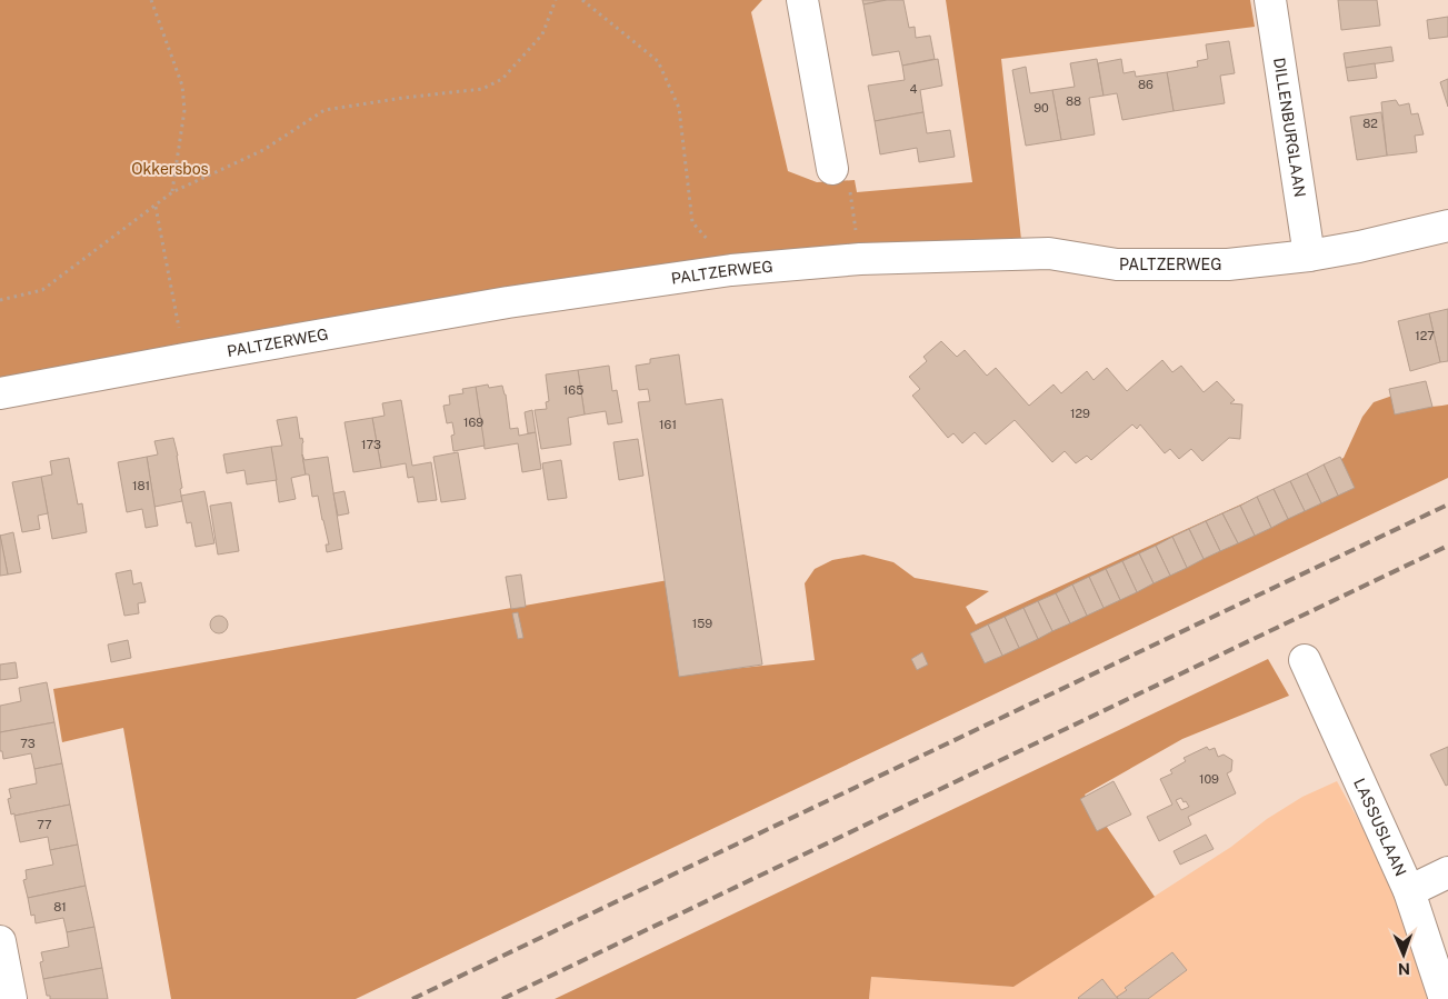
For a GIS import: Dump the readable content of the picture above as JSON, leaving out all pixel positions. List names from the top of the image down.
{
  "streets": {
    "street": ["DILLENBURGLAAN", "PALTZERWEG", "LASSUSLAAN"]
  },
  "crossings": [
    ["DILLENBURGLAAN", "PALTZERWEG"]
  ],
  "parks": ["Okkersbos"],
  "house_numbers": [
    "86",
    "4",
    "88",
    "90",
    "82",
    "127",
    "165",
    "129",
    "169",
    "161",
    "173",
    "181",
    "159",
    "73",
    "109",
    "77",
    "81"
  ],
  "north": "bottom"
}
